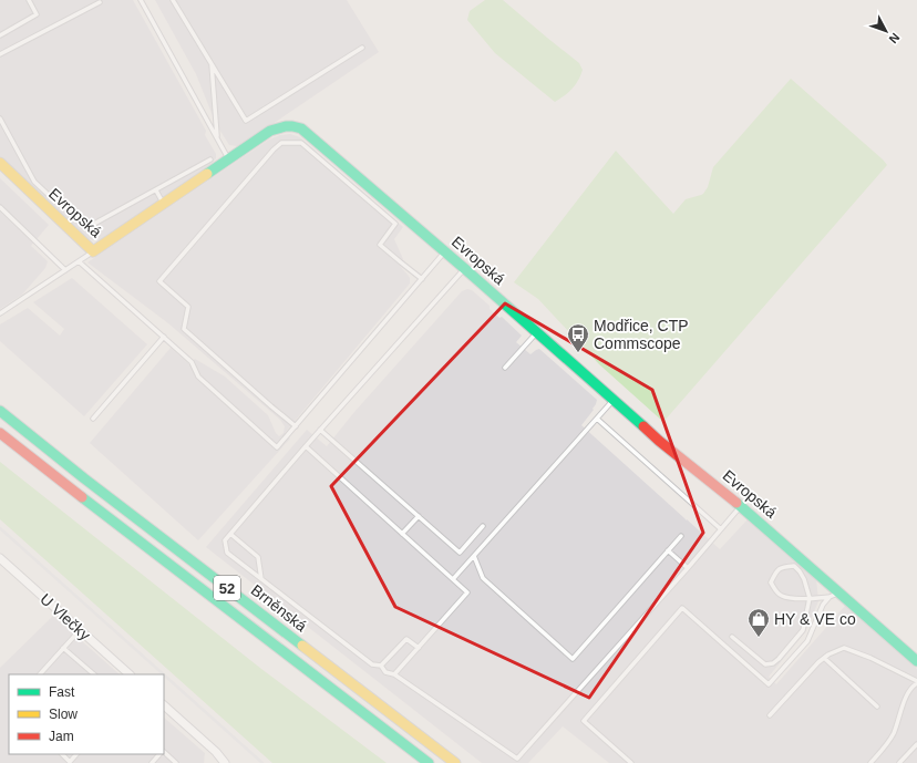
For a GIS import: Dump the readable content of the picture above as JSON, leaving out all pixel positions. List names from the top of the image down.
{
  "streets": {
    "main road": ["Evropská", "52", "Brněnská"],
    "street": ["U Vlečky"]
  },
  "places": {
    "bus stop": ["Modřice, CTP Commscope"],
    "shop": ["HY & VE co"]
  },
  "legend": ["Fast", "Slow", "Jam"],
  "north": "bottom right"
}
